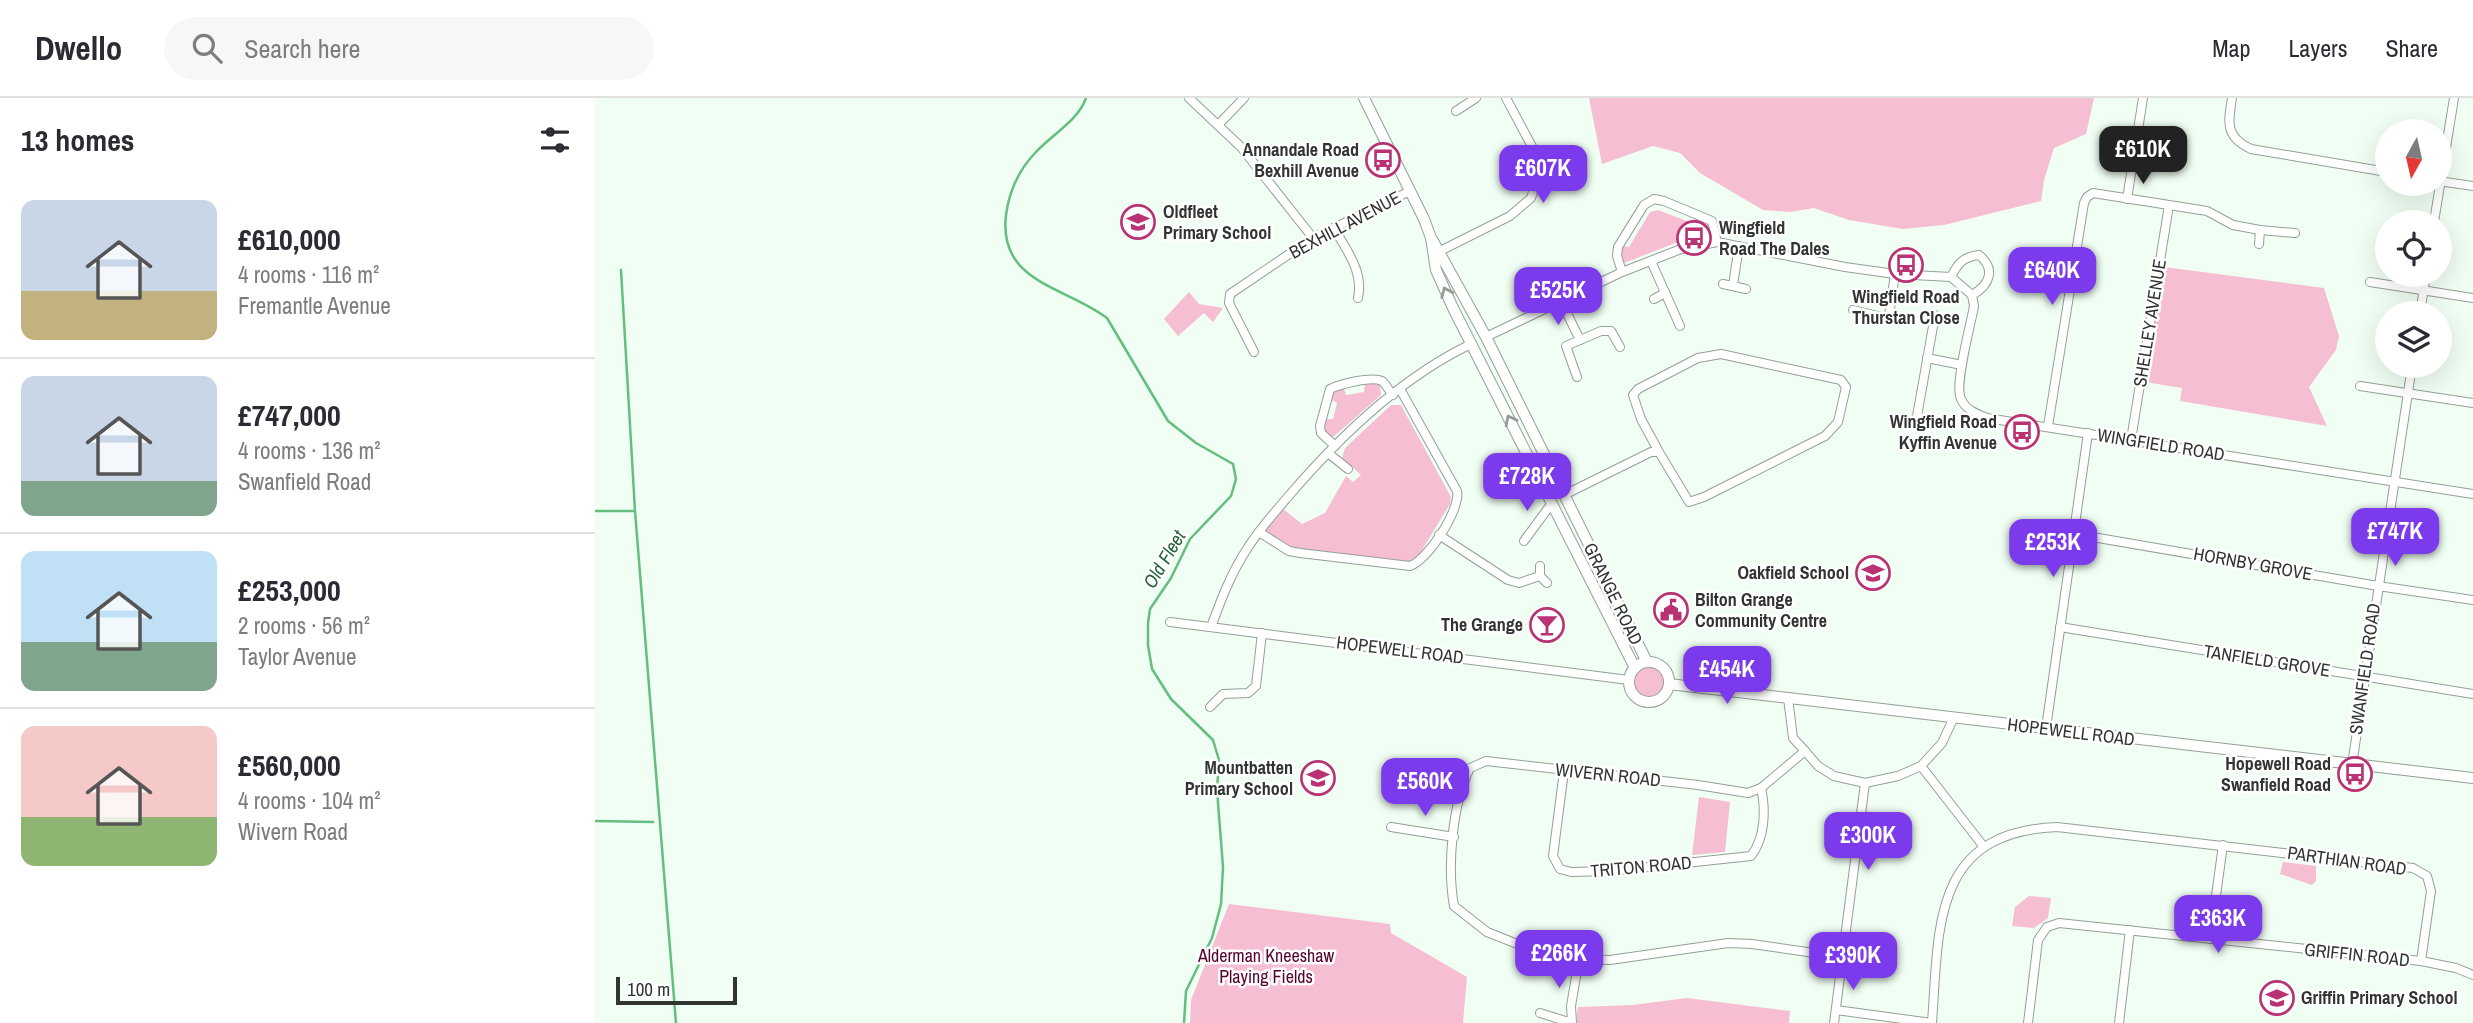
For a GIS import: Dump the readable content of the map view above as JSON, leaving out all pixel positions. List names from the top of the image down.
{
  "streets": {
    "street": [
      "BEXHILL AVENUE",
      "SHELLEY AVENUE",
      "WINGFIELD ROAD",
      "HORNBY GROVE",
      "GRANGE ROAD",
      "HOPEWELL ROAD",
      "TANFIELD GROVE",
      "SWANFIELD ROAD",
      "WIVERN ROAD",
      "PARTHIAN ROAD",
      "TRITON ROAD",
      "GRIFFIN ROAD"
    ]
  },
  "crossings": [
    ["SHELLEY AVENUE", "WINGFIELD ROAD"],
    ["WINGFIELD ROAD", "SWANFIELD ROAD"],
    ["HORNBY GROVE", "SWANFIELD ROAD"],
    ["GRANGE ROAD", "HOPEWELL ROAD"],
    ["HOPEWELL ROAD", "SWANFIELD ROAD"],
    ["TANFIELD GROVE", "SWANFIELD ROAD"],
    ["WIVERN ROAD", "TRITON ROAD"],
    ["PARTHIAN ROAD", "GRIFFIN ROAD"]
  ],
  "water": ["Old Fleet"],
  "parks": ["Alderman Kneeshaw Playing Fields"],
  "places": {
    "bus stop": [
      "Annandale Road Bexhill Avenue",
      "Wingfield Road The Dales",
      "Wingfield Road Thurstan Close",
      "Wingfield Road Kyffin Avenue",
      "Hopewell Road Swanfield Road"
    ],
    "school or university": [
      "Oldfleet Primary School",
      "Oakfield School",
      "Mountbatten Primary School",
      "Griffin Primary School"
    ],
    "public building": ["Bilton Grange Community Centre"],
    "bar": ["The Grange"]
  },
  "scale_bar": "100 m",
  "north": "bottom",
  "page": {
    "header": "Dwello",
    "search": "Search here",
    "nav": ["Map", "Layers", "Share"],
    "heading": "13 homes",
    "price": [
      "£610K",
      "£607K",
      "£640K",
      "£525K",
      "£728K",
      "£747K",
      "£253K",
      "£454K",
      "£560K",
      "£300K",
      "£363K",
      "£266K",
      "£390K"
    ],
    "list": [
      {
        "name": "£610,000",
        "note": "4 rooms · 116 m² · Fremantle Avenue"
      },
      {
        "name": "£747,000",
        "note": "4 rooms · 136 m² · Swanfield Road"
      },
      {
        "name": "£253,000",
        "note": "2 rooms · 56 m² · Taylor Avenue"
      },
      {
        "name": "£560,000",
        "note": "4 rooms · 104 m² · Wivern Road"
      }
    ],
    "scale": "100 m"
  }
}
